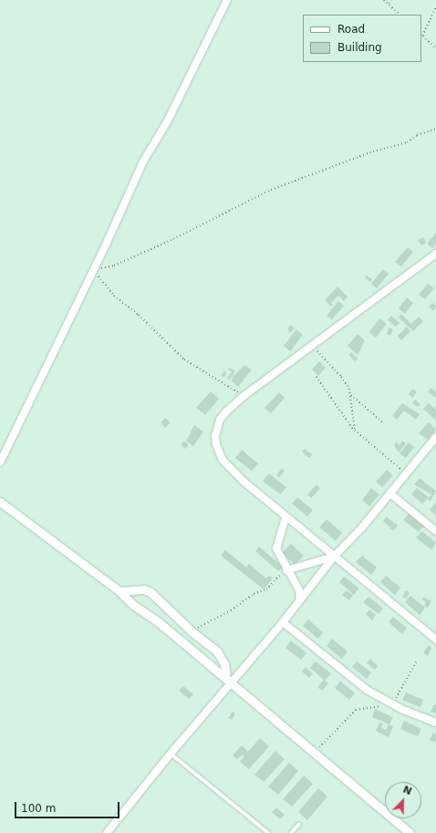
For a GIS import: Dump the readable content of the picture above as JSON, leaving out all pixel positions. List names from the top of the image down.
{
  "legend": ["Road", "Building"],
  "scale_bar": "100 m",
  "north": "top right"
}
